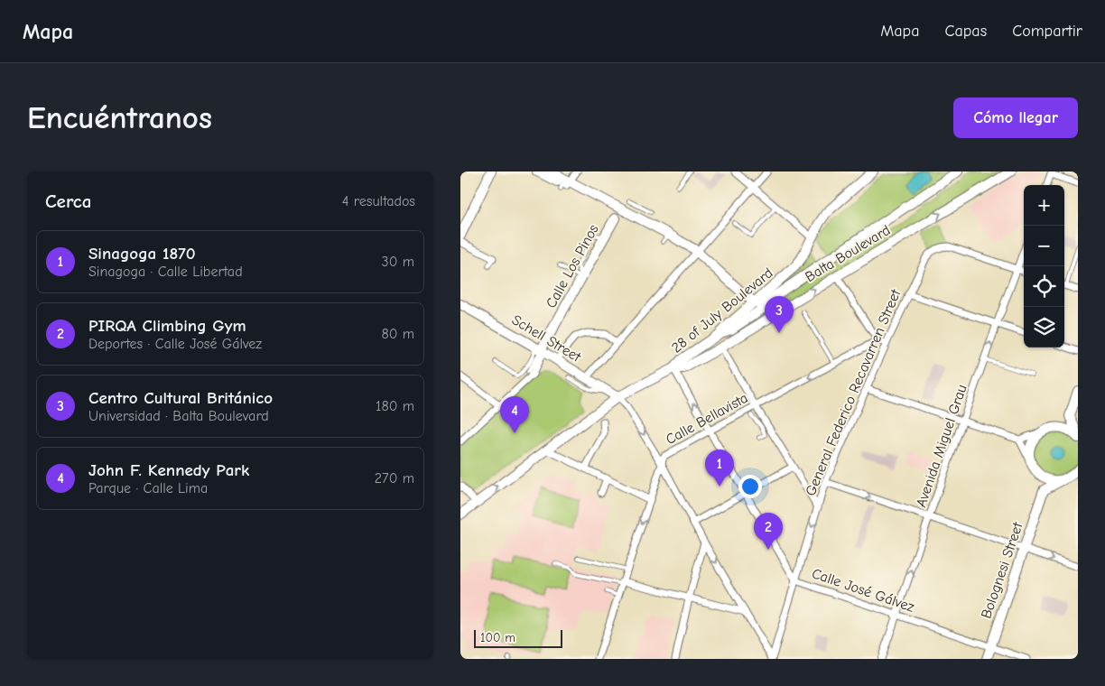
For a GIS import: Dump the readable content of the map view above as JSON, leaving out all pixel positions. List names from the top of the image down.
{
  "streets": {
    "main road": [
      "Balta Boulevard",
      "Calle Los Pinos",
      "28 of July Boulevard",
      "Schell Street",
      "Bolognesi Street"
    ],
    "street": [
      "General Federico Recavarren Street",
      "Calle Bellavista",
      "Avenida Miguel Grau",
      "Calle José Gálvez"
    ]
  },
  "crossings": [
    ["Balta Boulevard", "28 of July Boulevard"],
    ["Balta Boulevard", "Calle José Gálvez"],
    ["Calle Los Pinos", "Schell Street"],
    ["28 of July Boulevard", "Calle José Gálvez"],
    ["General Federico Recavarren Street", "Avenida Miguel Grau"],
    ["General Federico Recavarren Street", "Calle José Gálvez"],
    ["Calle Bellavista", "Calle José Gálvez"],
    ["Avenida Miguel Grau", "Calle José Gálvez"],
    ["Bolognesi Street", "Calle José Gálvez"]
  ],
  "one_way": ["Calle Bellavista"],
  "scale_bar": "100 m",
  "page": {
    "header": "Mapa",
    "nav": ["Mapa", "Capas", "Compartir"],
    "buttons": "Cómo llegar",
    "title": "Encuéntranos",
    "heading": ["Cerca", "4 resultados"],
    "map_buttons": ["+", "−"],
    "list": [
      {
        "mark": "1",
        "name": "Sinagoga 1870",
        "note": "Sinagoga · Calle Libertad",
        "value": "30 m"
      },
      {
        "mark": "2",
        "name": "PIRQA Climbing Gym",
        "note": "Deportes · Calle José Gálvez",
        "value": "80 m"
      },
      {
        "mark": "3",
        "name": "Centro Cultural Británico",
        "note": "Universidad · Balta Boulevard",
        "value": "180 m"
      },
      {
        "mark": "4",
        "name": "John F. Kennedy Park",
        "note": "Parque · Calle Lima",
        "value": "270 m"
      }
    ],
    "pins": [
      "3",
      "4",
      "1",
      "2"
    ],
    "scale": "100 m"
  }
}
